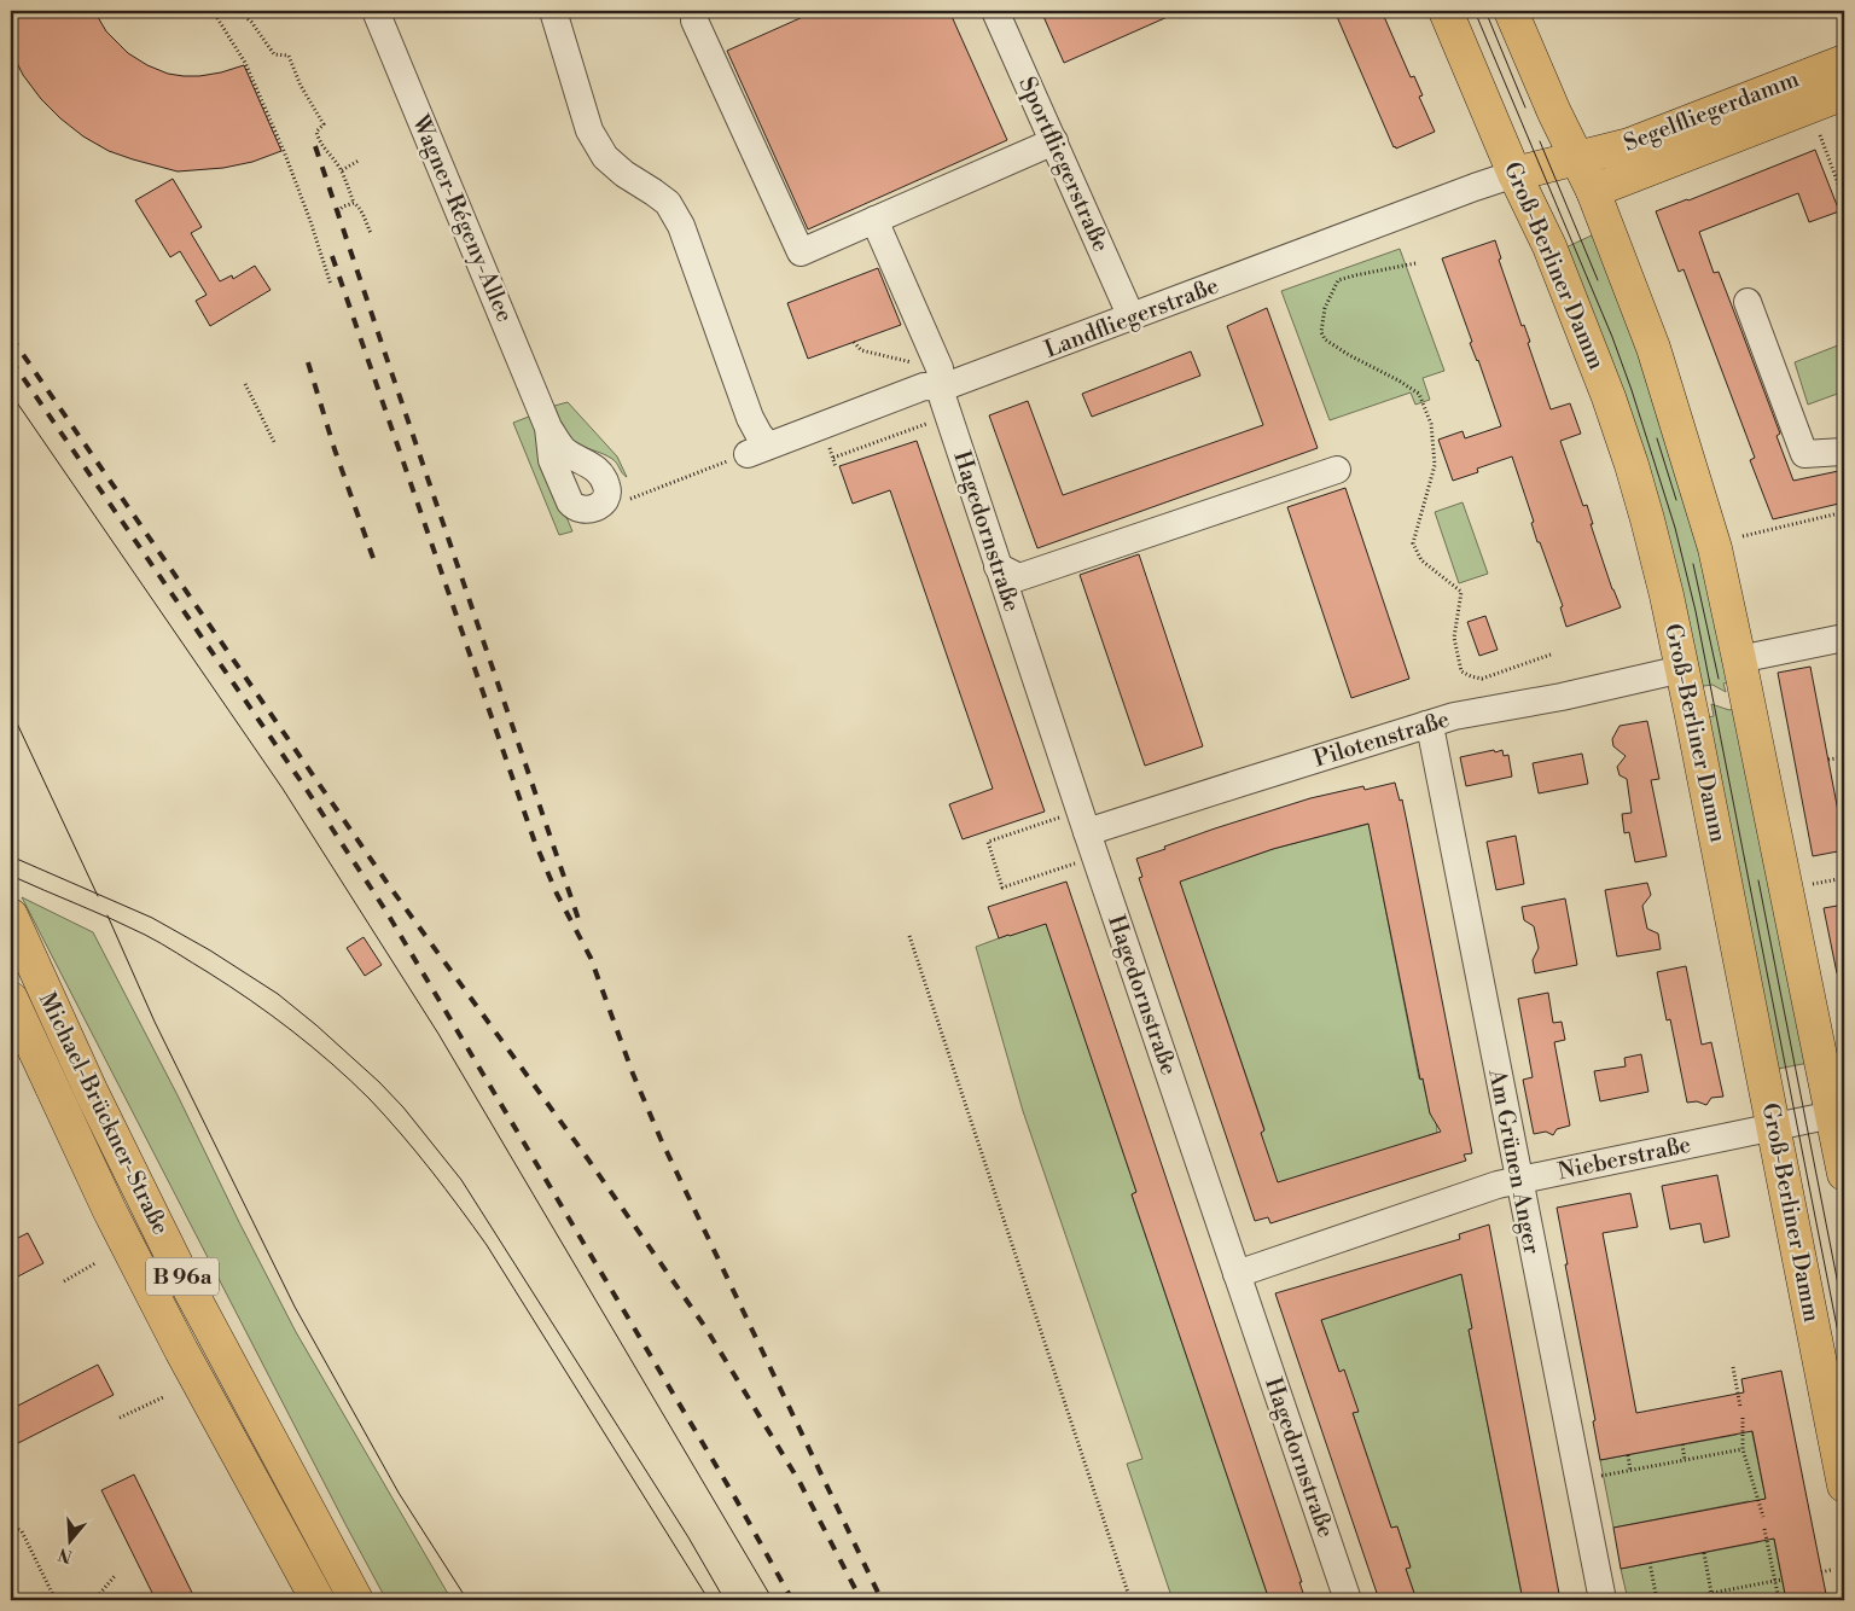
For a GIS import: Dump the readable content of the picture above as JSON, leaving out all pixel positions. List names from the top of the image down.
{
  "streets": {
    "main road": [
      "Segelfliegerdamm",
      "Groß-Berliner Damm",
      "Michael-Brückner-Straße",
      "B 96a"
    ],
    "street": [
      "Sportfliegerstraße",
      "Wagner-Régeny-Allee",
      "Landfliegerstraße",
      "Hagedornstraße",
      "Pilotenstraße",
      "Nieberstraße",
      "Am Grünen Anger"
    ]
  },
  "crossings": [
    ["Segelfliegerdamm", "Groß-Berliner Damm"],
    ["Segelfliegerdamm", "Landfliegerstraße"],
    ["Sportfliegerstraße", "Landfliegerstraße"],
    ["Groß-Berliner Damm", "Landfliegerstraße"],
    ["Groß-Berliner Damm", "Pilotenstraße"],
    ["Groß-Berliner Damm", "Nieberstraße"],
    ["Landfliegerstraße", "Hagedornstraße"],
    ["Hagedornstraße", "Pilotenstraße"],
    ["Hagedornstraße", "Nieberstraße"],
    ["Pilotenstraße", "Am Grünen Anger"],
    ["Nieberstraße", "Am Grünen Anger"]
  ],
  "north": "bottom"
}
